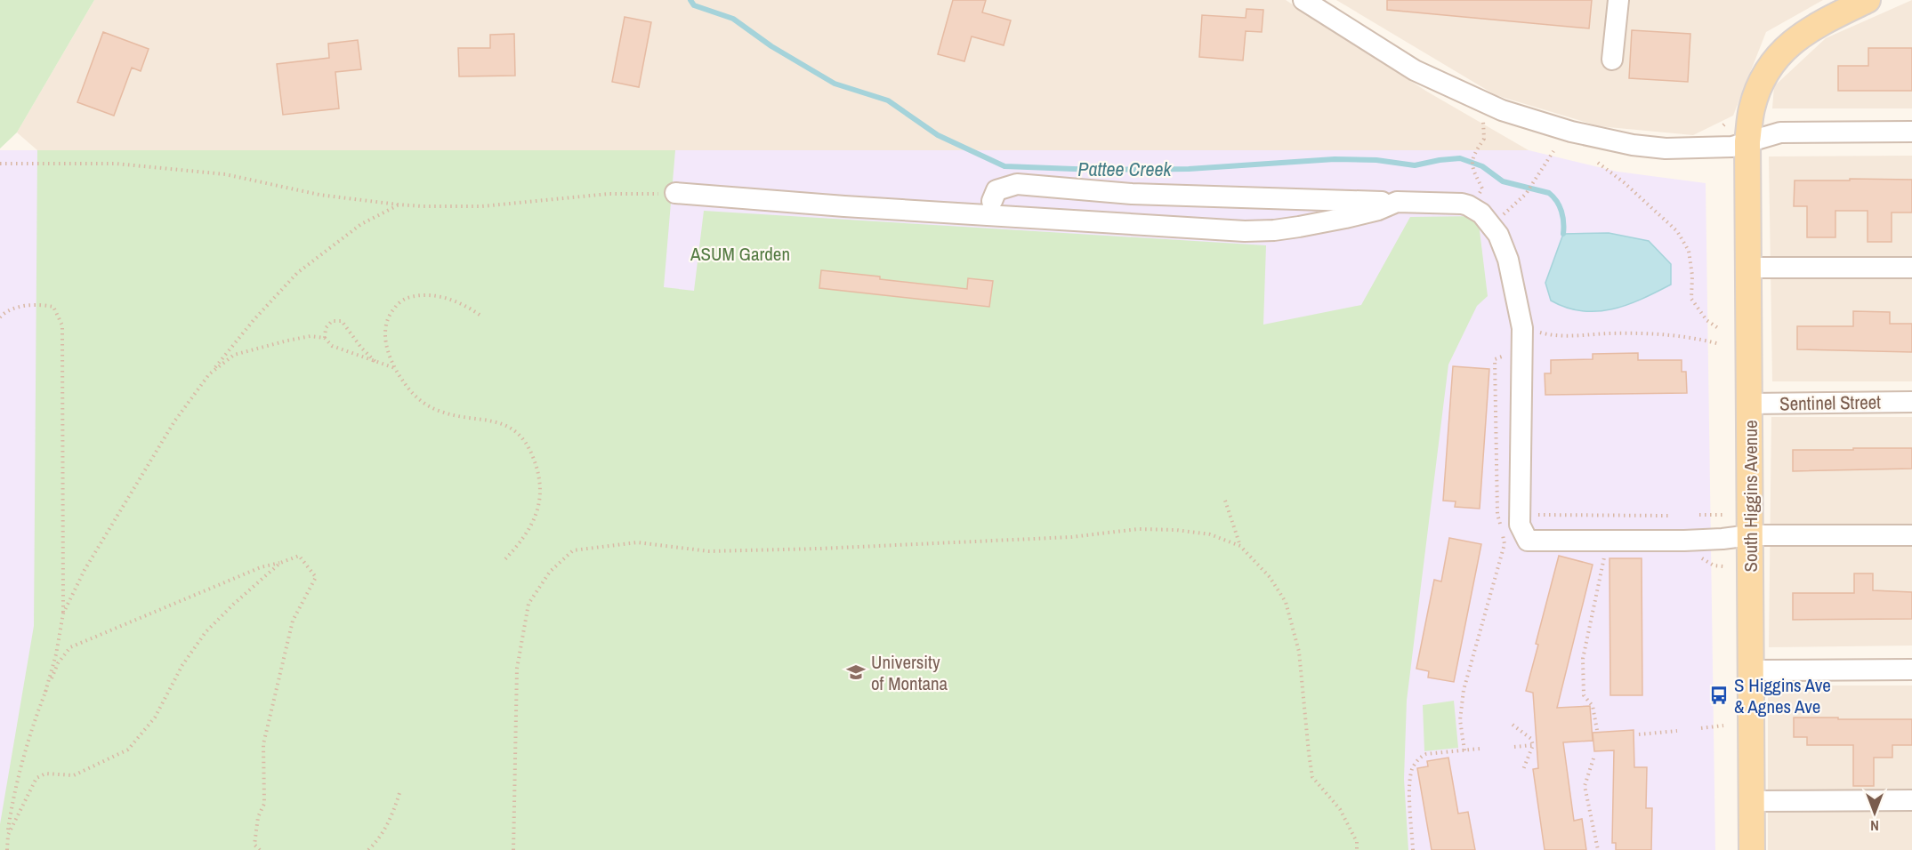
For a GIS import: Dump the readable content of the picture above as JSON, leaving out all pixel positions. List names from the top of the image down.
{
  "streets": {
    "main road": ["South Higgins Avenue"],
    "street": ["Sentinel Street"]
  },
  "crossings": [
    ["Sentinel Street", "South Higgins Avenue"]
  ],
  "water": ["Pattee Creek"],
  "parks": ["ASUM Garden"],
  "places": {
    "school or university": ["University of Montana"],
    "bus stop": ["S Higgins Ave & Agnes Ave"]
  },
  "north": "bottom"
}
